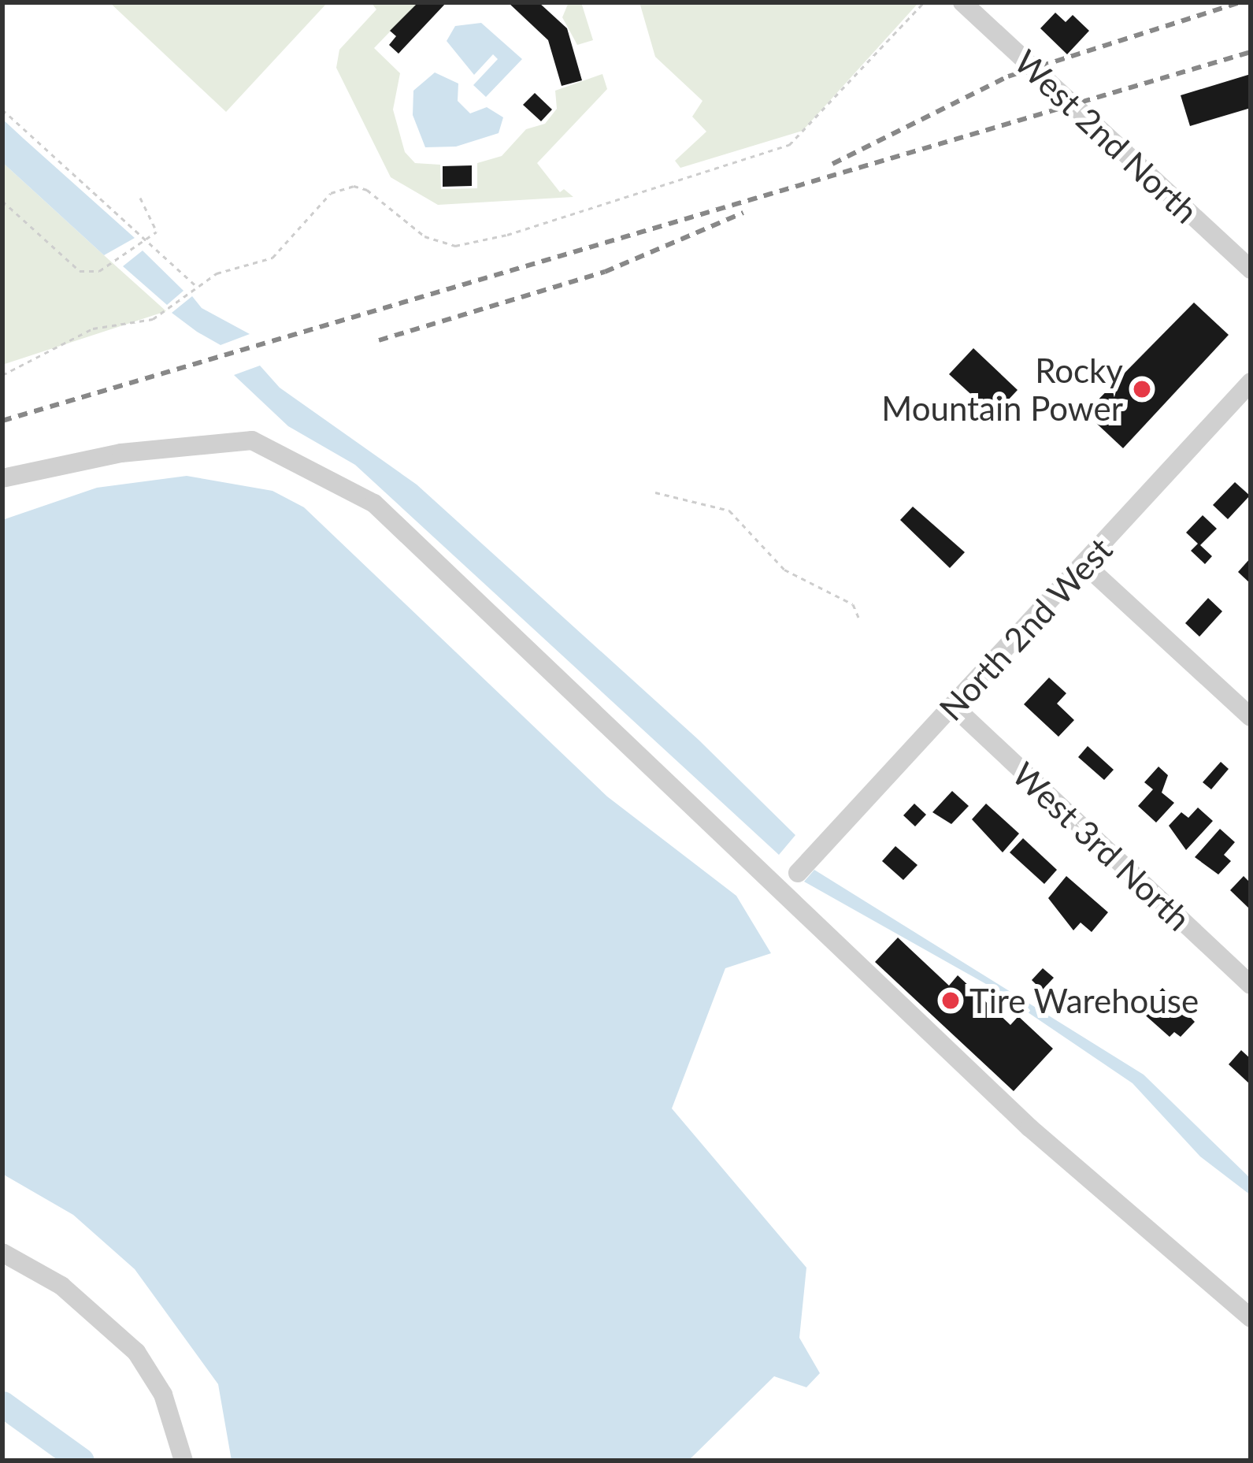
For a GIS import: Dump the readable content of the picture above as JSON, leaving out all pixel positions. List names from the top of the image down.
{
  "streets": {
    "street": ["West 2nd North", "North 2nd West", "West 3rd North"]
  },
  "crossings": [
    ["North 2nd West", "West 3rd North"]
  ],
  "places": ["Rocky Mountain Power", "Tire Warehouse"]
}
